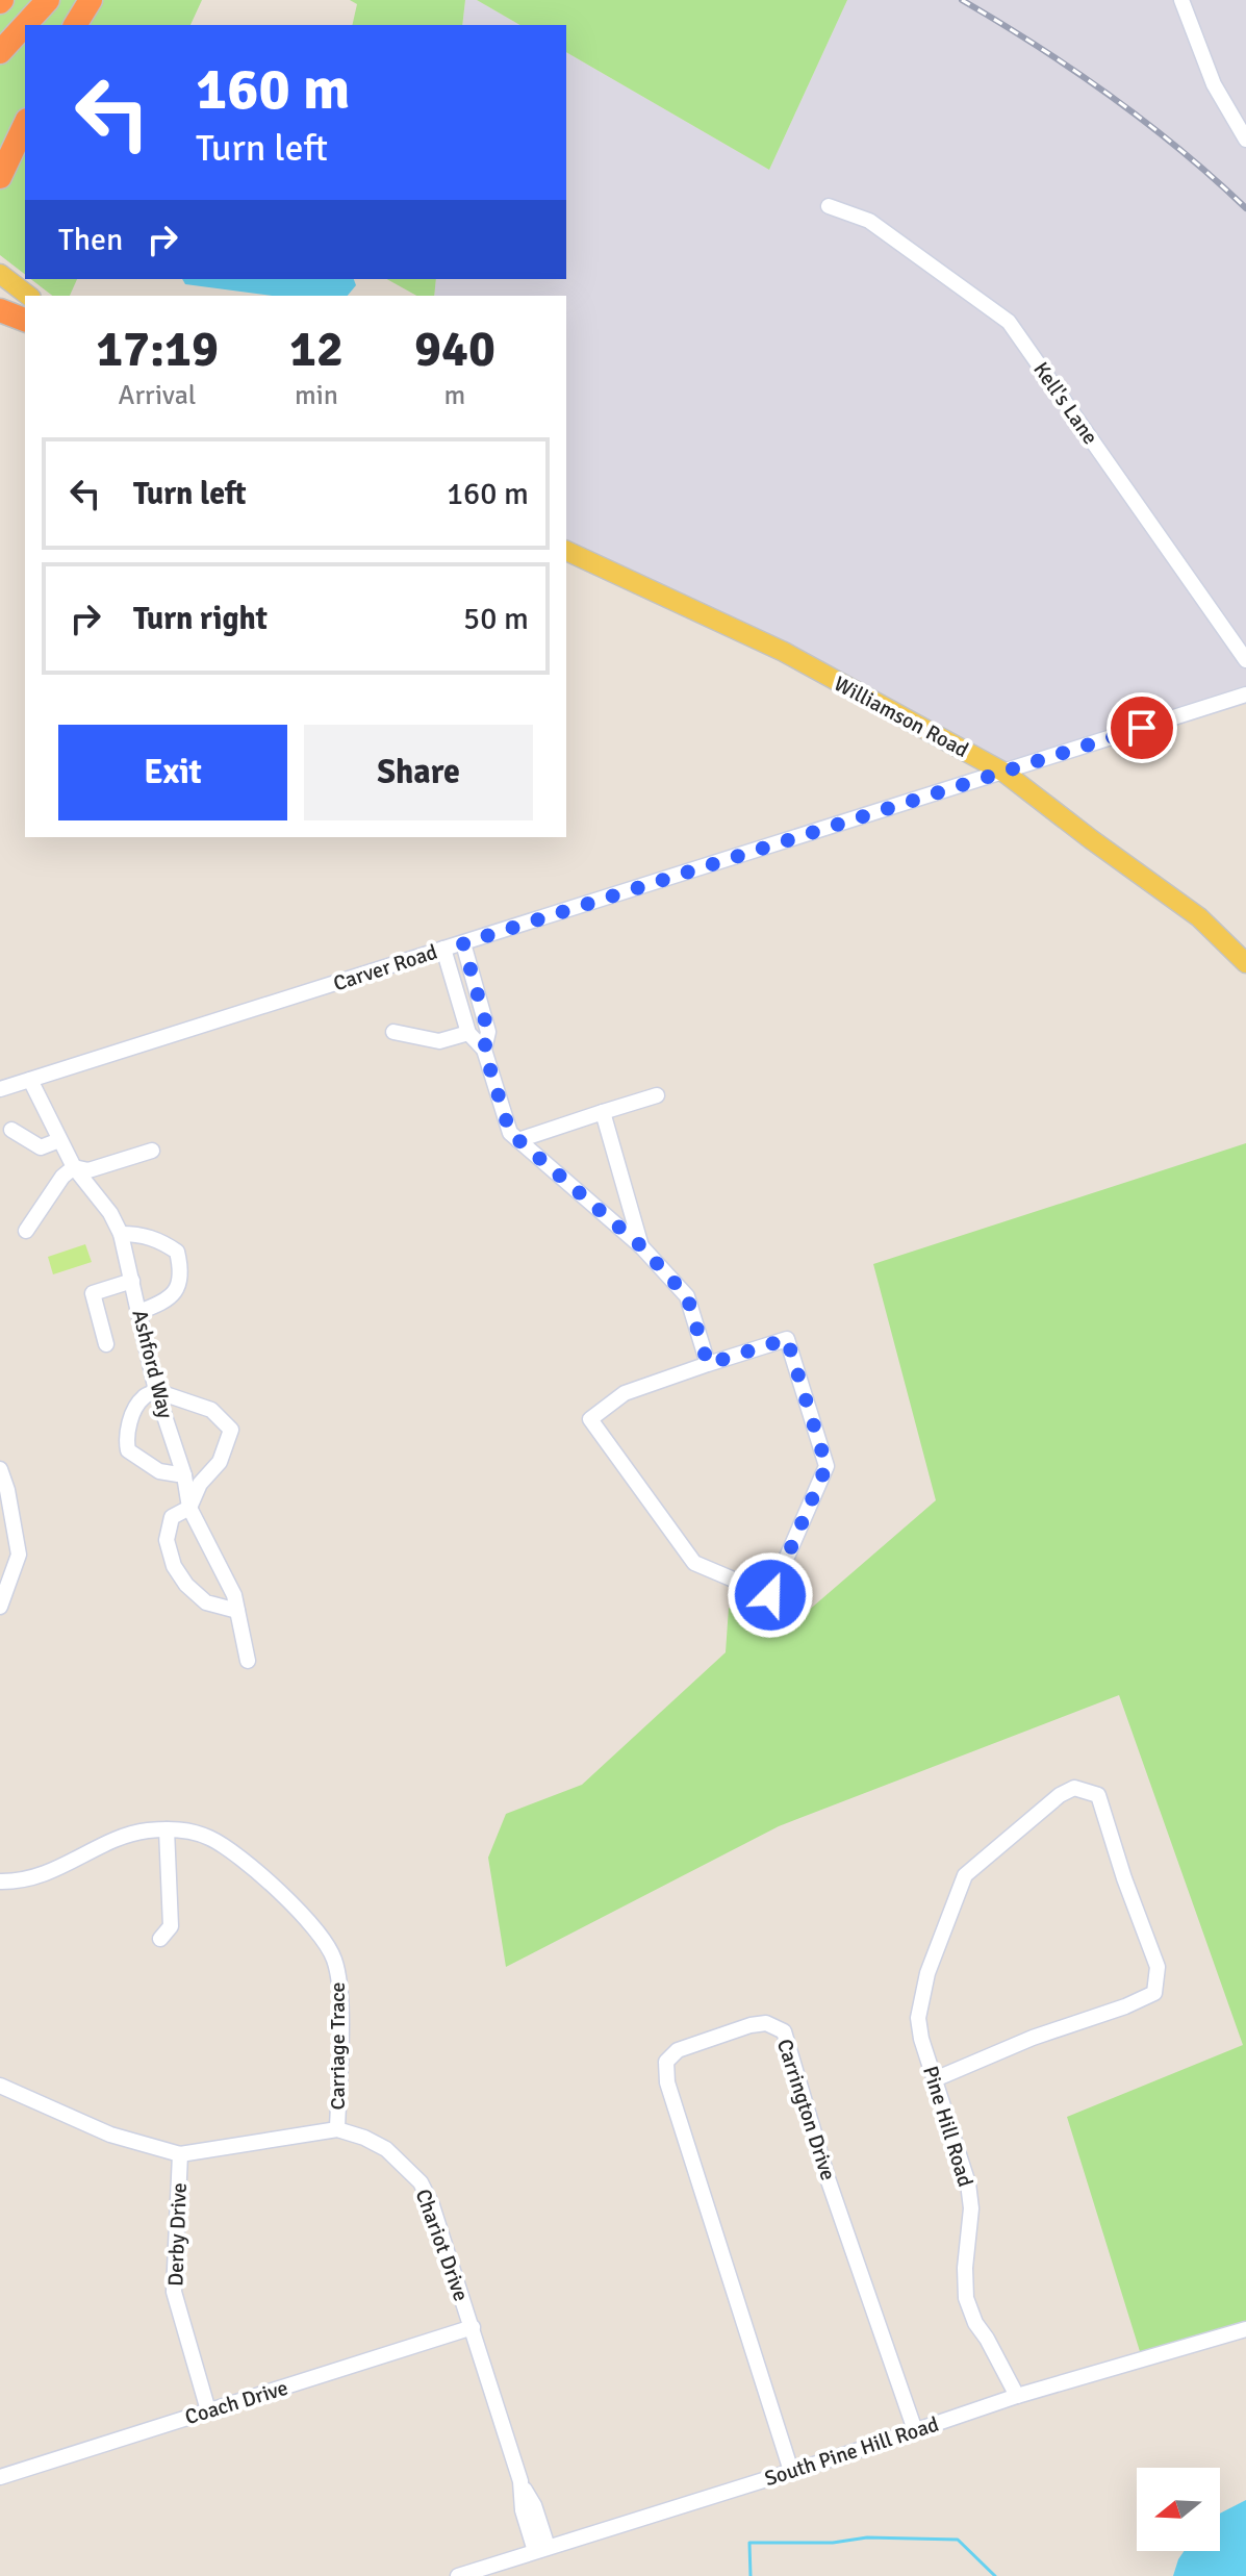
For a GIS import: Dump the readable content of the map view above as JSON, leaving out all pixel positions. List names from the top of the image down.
{
  "streets": {
    "main road": ["Williamson Road"],
    "street": [
      "Kell's Lane",
      "Carver Road",
      "Ashford Way",
      "Carriage Trace",
      "Carrington Drive",
      "Pine Hill Road",
      "Derby Drive",
      "Chariot Drive",
      "Coach Drive",
      "South Pine Hill Road"
    ]
  },
  "crossings": [
    ["Williamson Road", "Carver Road"],
    ["Carver Road", "Ashford Way"],
    ["Carriage Trace", "Chariot Drive"],
    ["Carrington Drive", "South Pine Hill Road"],
    ["Pine Hill Road", "South Pine Hill Road"],
    ["Derby Drive", "Chariot Drive"],
    ["Derby Drive", "Coach Drive"],
    ["Chariot Drive", "Coach Drive"],
    ["Chariot Drive", "South Pine Hill Road"]
  ],
  "north": "left",
  "page": {
    "turn": ["160 m", "Turn left"],
    "then": "Then",
    "eta": [
      "17:19",
      "Arrival",
      "12",
      "min",
      "940",
      "m"
    ],
    "list": [
      {
        "name": "Turn left",
        "value": "160 m"
      },
      {
        "name": "Turn right",
        "value": "50 m"
      }
    ],
    "buttons": ["Exit", "Share"]
  }
}
